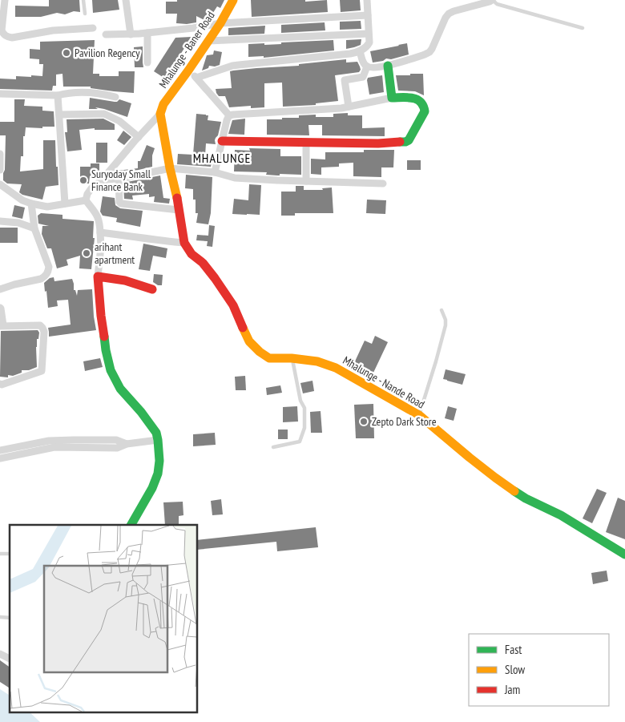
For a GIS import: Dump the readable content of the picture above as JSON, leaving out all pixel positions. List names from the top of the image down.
{
  "streets": {
    "main road": ["Mhalunge - Baner Road", "Mhalunge - Nande Road"]
  },
  "crossings": [
    ["Mhalunge - Baner Road", "Mhalunge - Nande Road"]
  ],
  "districts": ["MHALUNGE"],
  "places": [
    "Pavilion Regency",
    "Suryoday Small Finance Bank",
    "arihant apartment",
    "Zepto Dark Store"
  ],
  "legend": ["Fast", "Slow", "Jam"]
}
